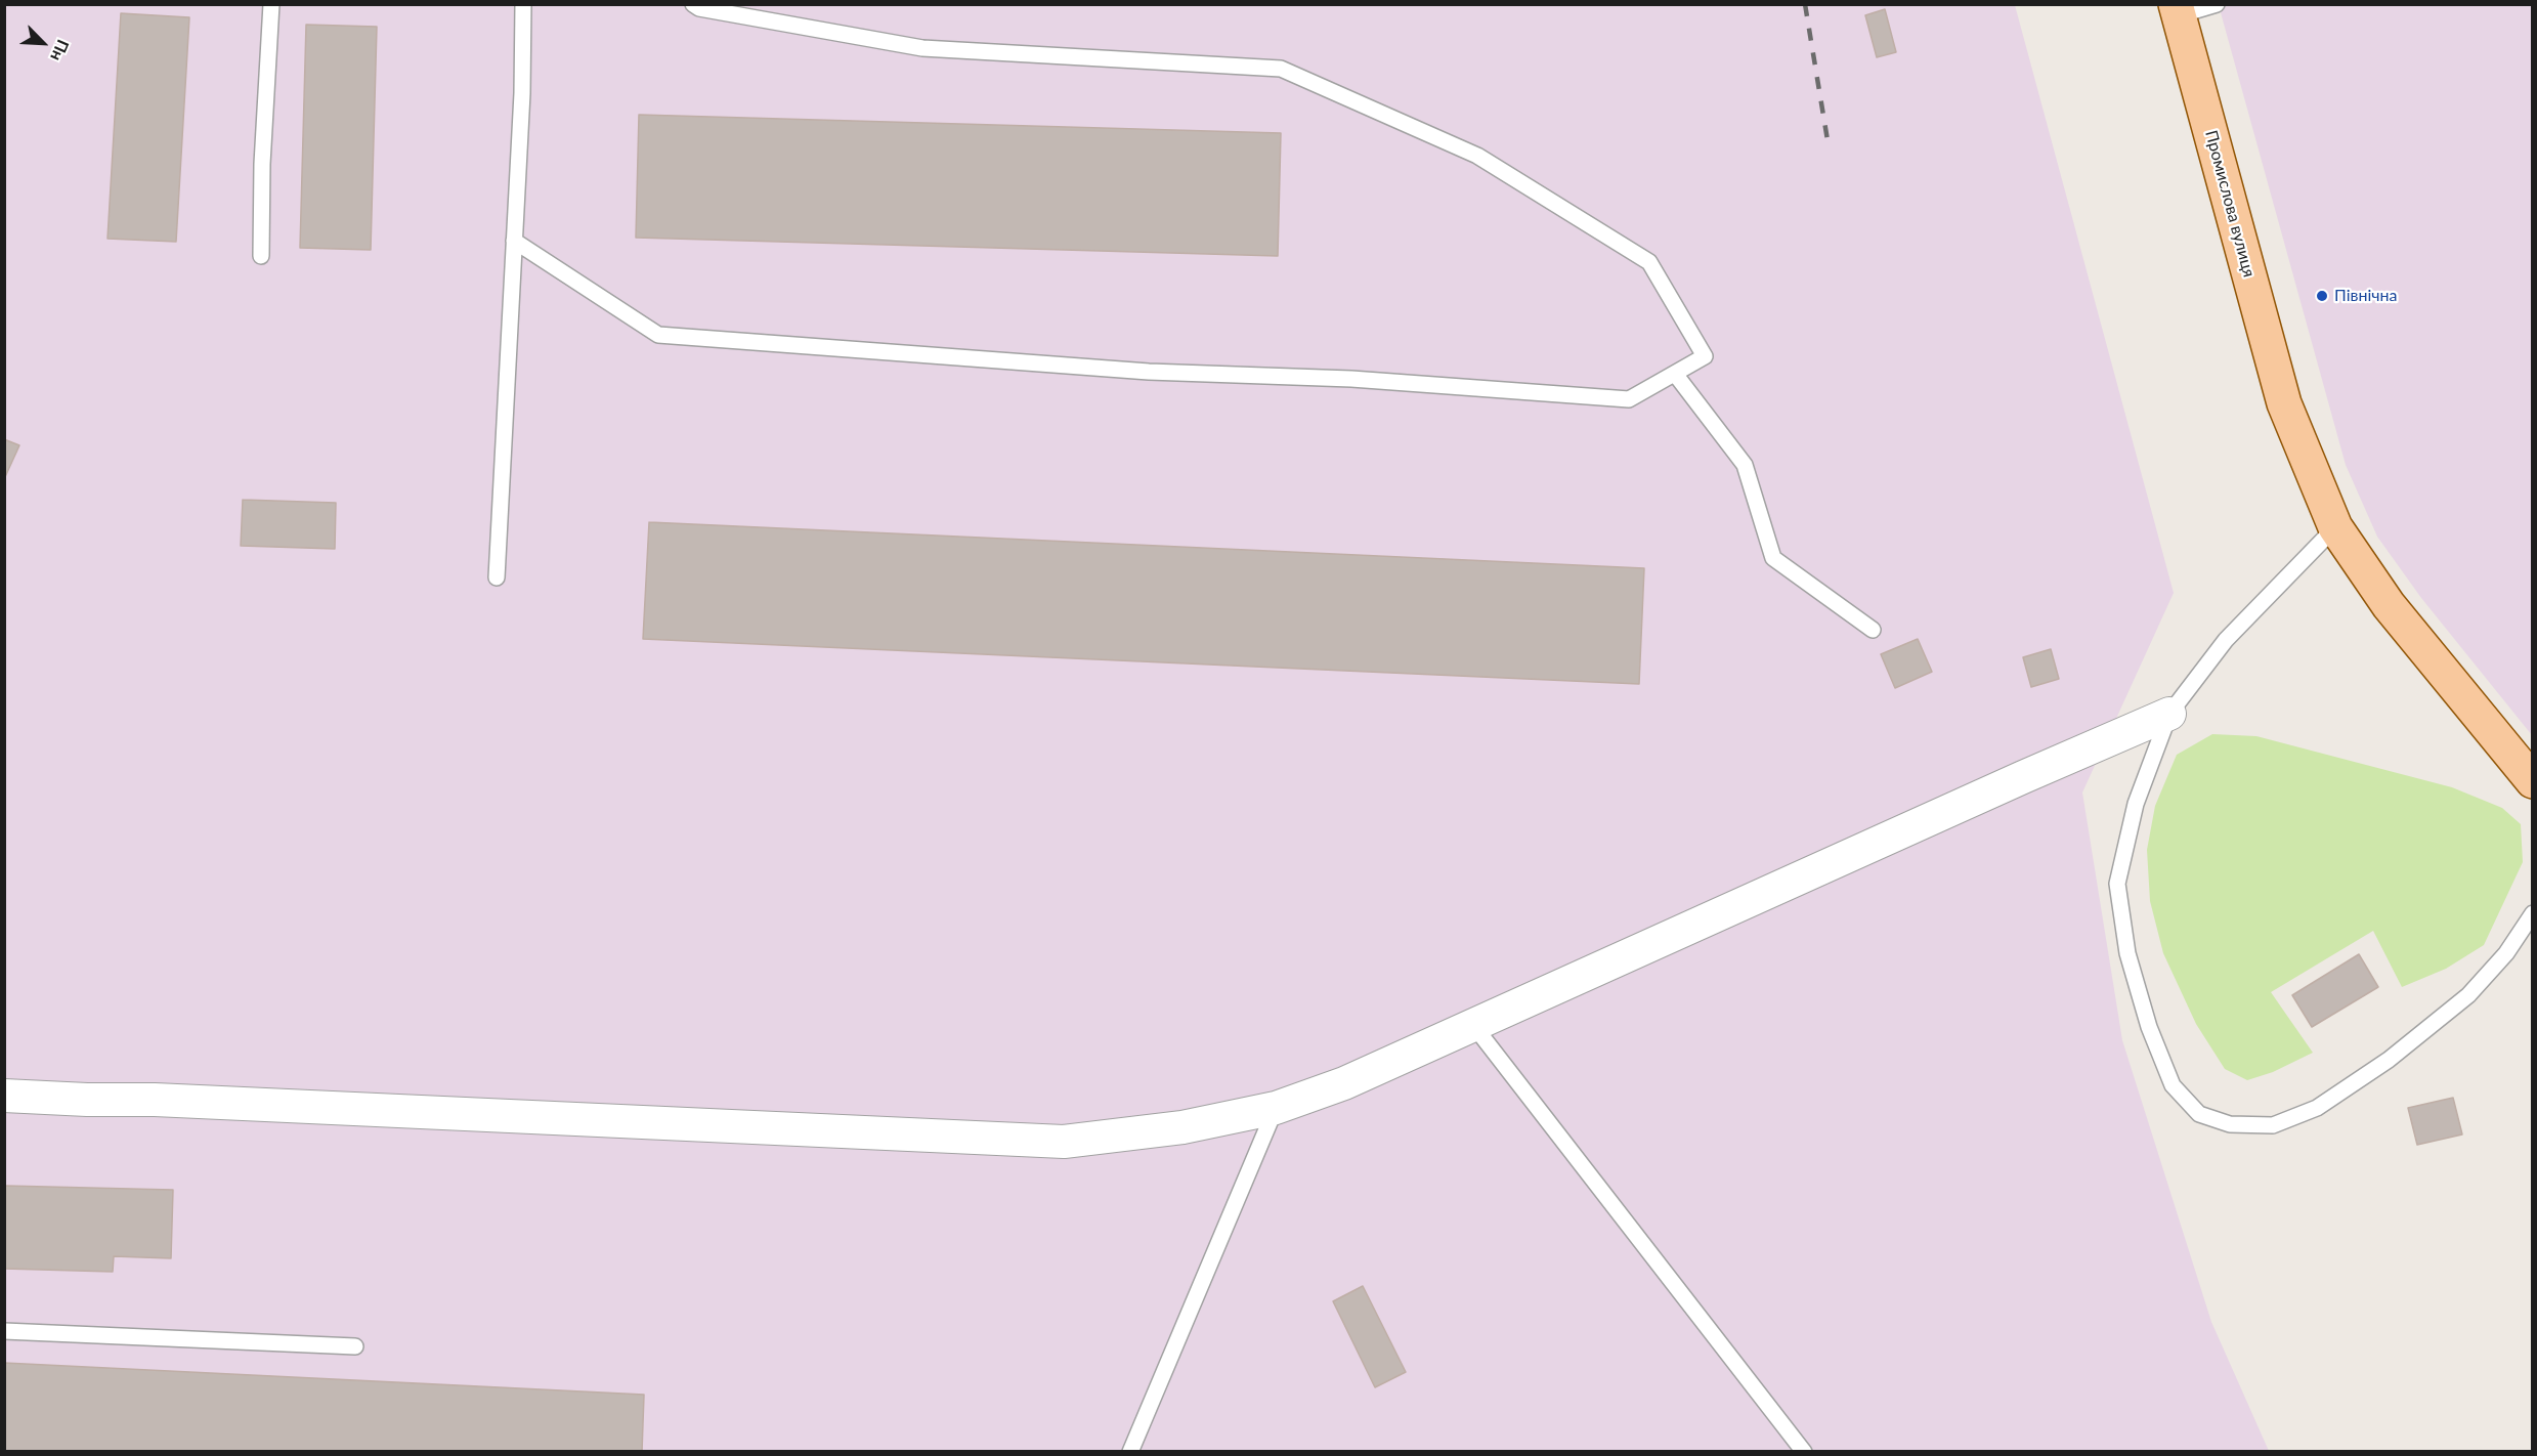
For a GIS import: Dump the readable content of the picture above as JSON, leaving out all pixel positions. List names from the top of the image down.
{
  "streets": {
    "main road": ["Промислова вулиця"]
  },
  "places": ["Північна"],
  "north": "bottom right"
}
